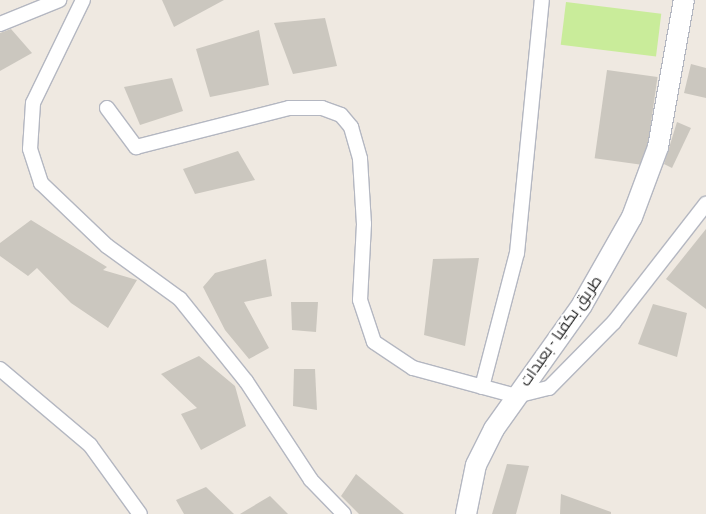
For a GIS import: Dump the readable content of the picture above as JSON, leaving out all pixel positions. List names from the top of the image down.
{
  "streets": {
    "main road": ["طريق بكفيا - بعبدات"]
  }
}
